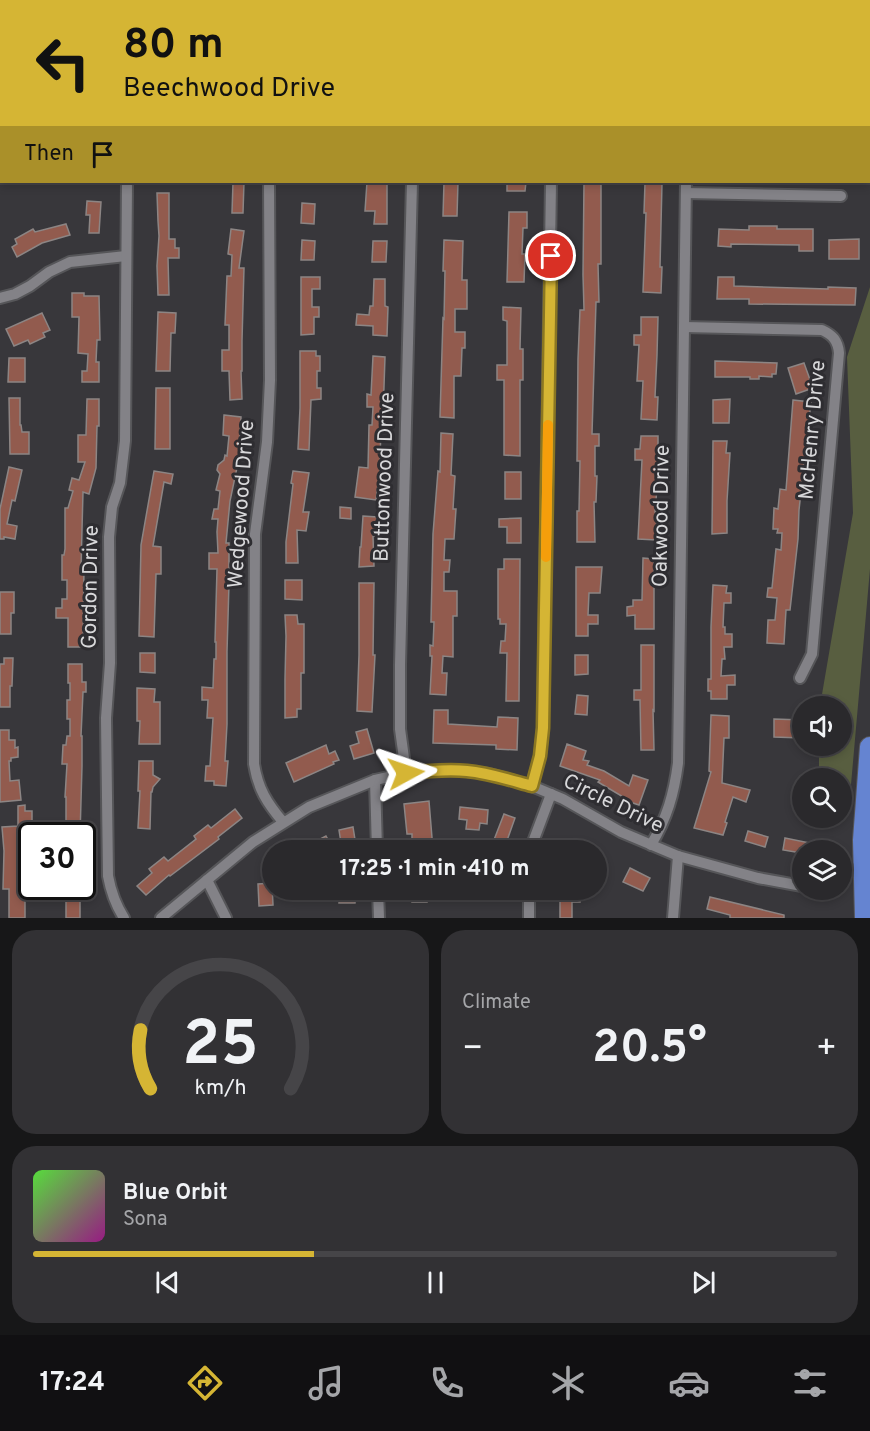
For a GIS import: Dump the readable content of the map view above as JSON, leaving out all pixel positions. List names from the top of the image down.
{
  "streets": {
    "street": [
      "McHenry Drive",
      "Buttonwood Drive",
      "Wedgewood Drive",
      "Oakwood Drive",
      "Gordon Drive",
      "Circle Drive"
    ]
  },
  "crossings": [
    ["McHenry Drive", "Oakwood Drive"],
    ["Buttonwood Drive", "Circle Drive"],
    ["Wedgewood Drive", "Circle Drive"],
    ["Oakwood Drive", "Circle Drive"]
  ],
  "page": {
    "turn": ["80 m", "Beechwood Drive"],
    "then": "Then",
    "limit": "30",
    "trip": "17:25 · 1 min · 410 m",
    "tile": "Climate",
    "heat": ["−", "20.5°", "+"],
    "song": ["Blue Orbit", "Sona"],
    "tabs": "17:24",
    "gauge": ["25", "km/h"]
  }
}
